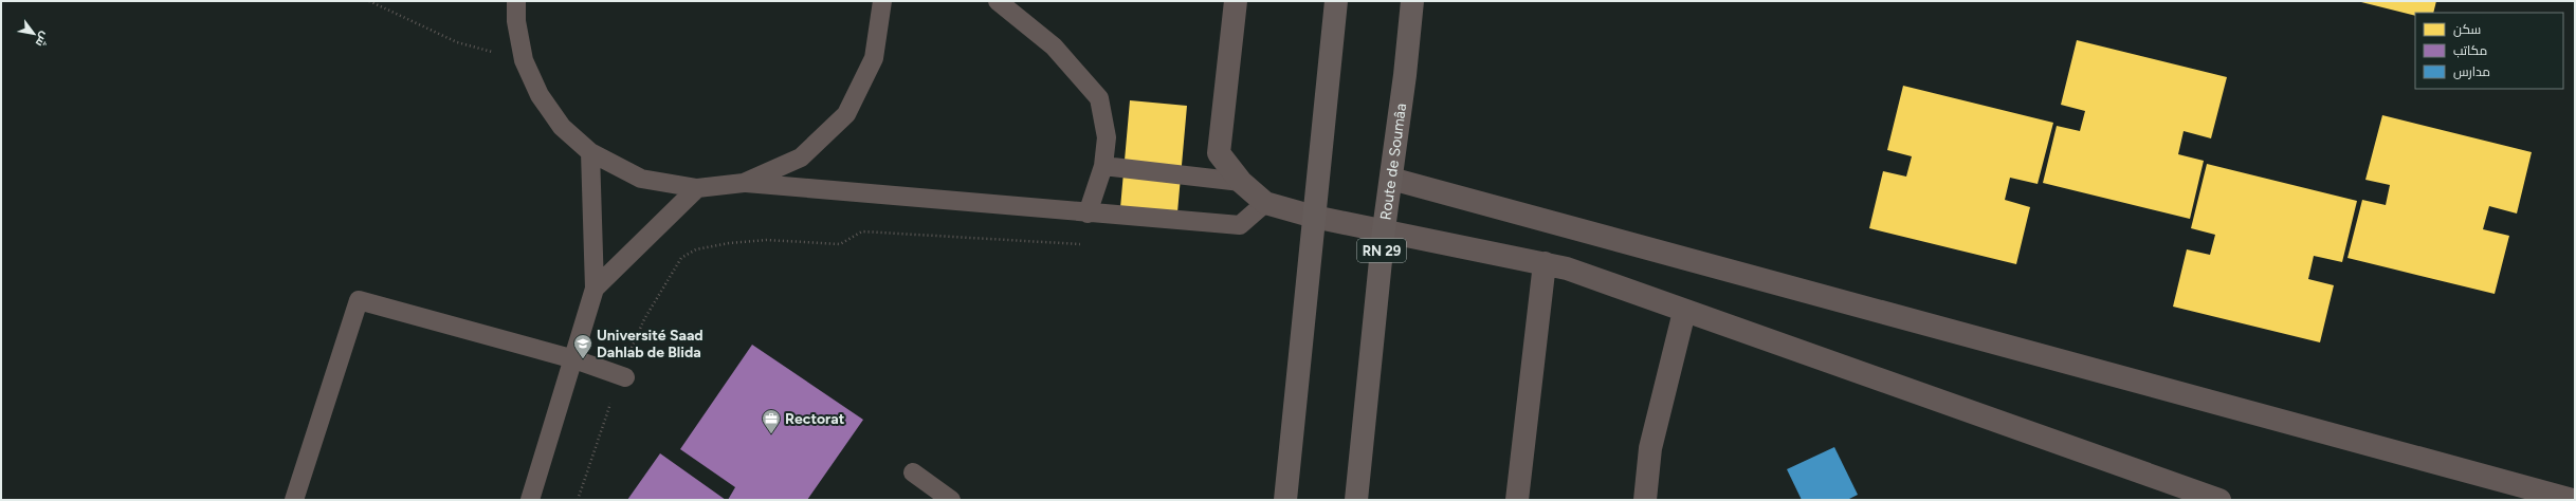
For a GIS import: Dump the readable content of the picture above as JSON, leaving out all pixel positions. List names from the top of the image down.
{
  "streets": {
    "highway": ["Route de Soumâa", "RN 29"]
  },
  "places": {
    "school or university": ["Université Saad Dahlab de Blida"],
    "office": ["Rectorat"]
  },
  "legend": ["سكن", "مكاتب", "مدارس"],
  "north": "bottom right"
}
